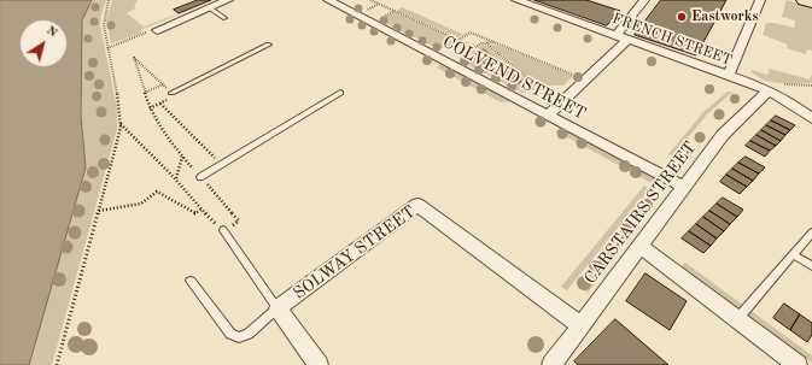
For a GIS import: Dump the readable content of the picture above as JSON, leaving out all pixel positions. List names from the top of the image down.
{
  "streets": {
    "street": [
      "FRENCH STREET",
      "COLVEND STREET",
      "CARSTAIRS STREET",
      "SOLWAY STREET"
    ]
  },
  "crossings": [
    ["FRENCH STREET", "CARSTAIRS STREET"],
    ["COLVEND STREET", "CARSTAIRS STREET"],
    ["CARSTAIRS STREET", "SOLWAY STREET"]
  ],
  "places": ["Eastworks"],
  "north": "top right"
}
